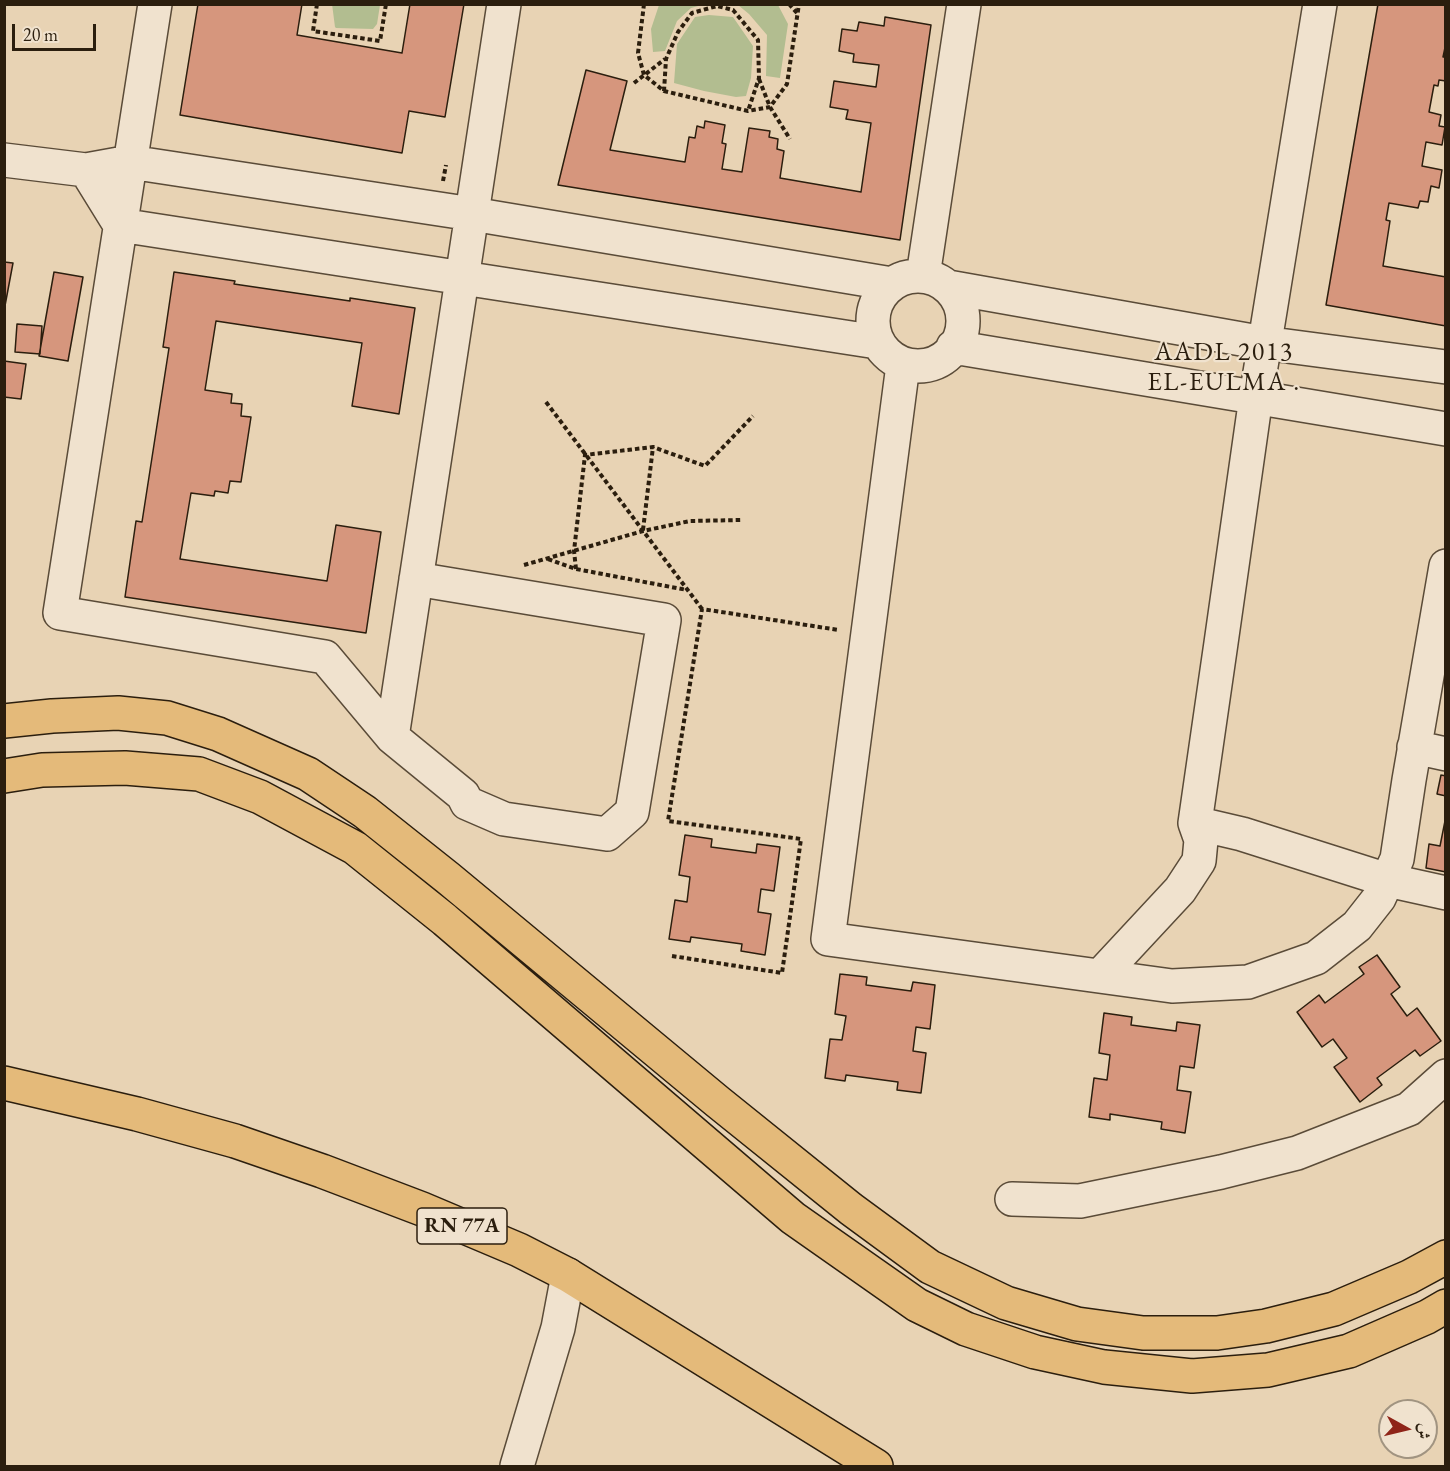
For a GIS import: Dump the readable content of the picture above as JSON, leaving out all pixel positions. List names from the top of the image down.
{
  "streets": {
    "main road": ["RN 77A"]
  },
  "districts": ["AADL 2013 EL-EULMA ."],
  "scale_bar": "20 m",
  "north": "right"
}
